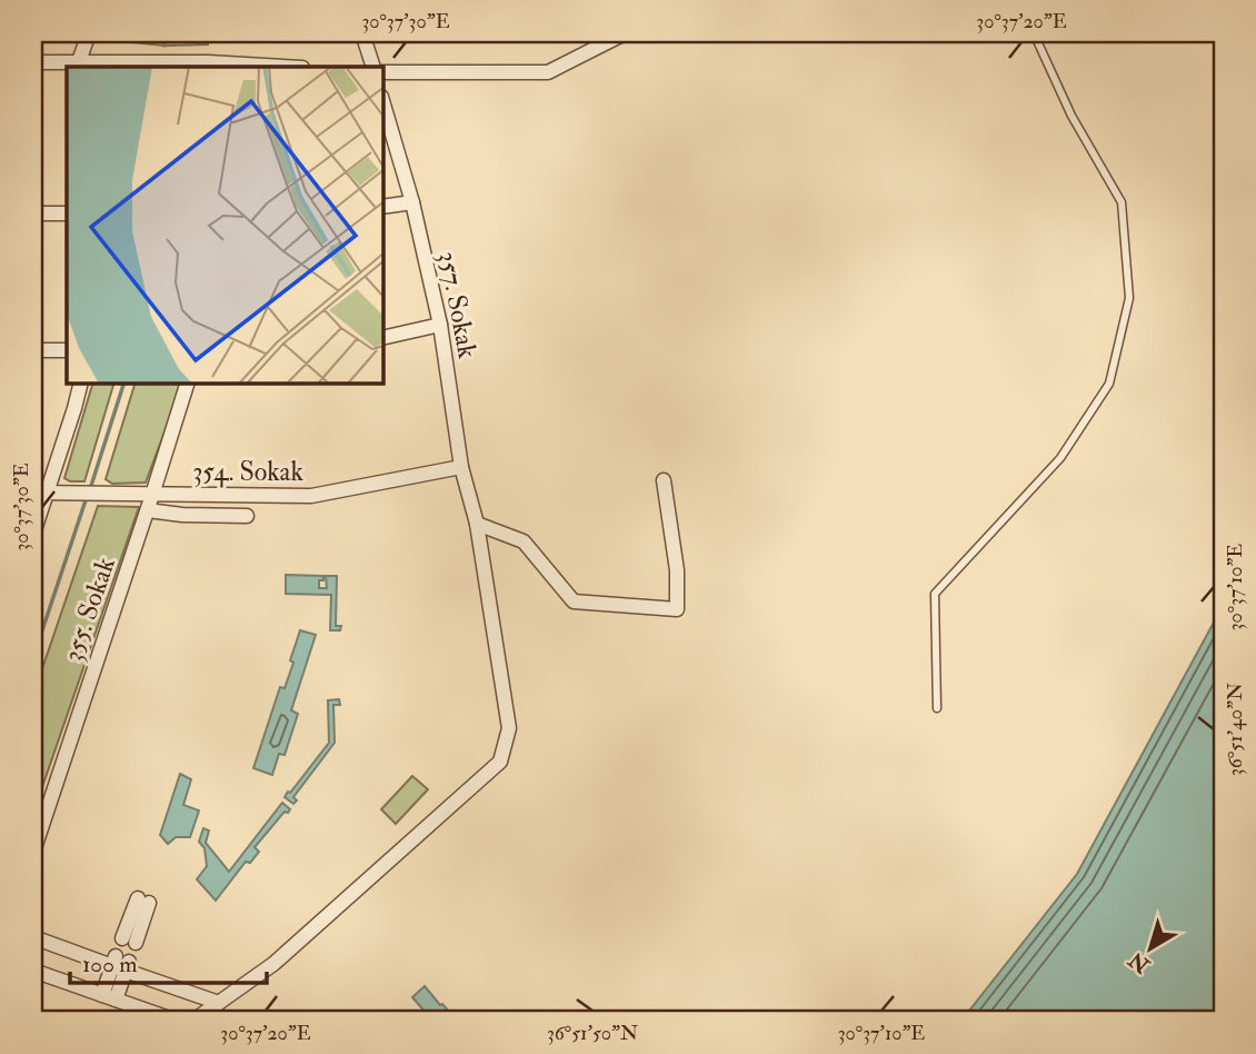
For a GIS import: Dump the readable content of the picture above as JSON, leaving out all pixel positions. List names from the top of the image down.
{
  "streets": {
    "street": ["357. Sokak", "354. Sokak", "355. Sokak"]
  },
  "crossings": [
    ["357. Sokak", "354. Sokak"],
    ["354. Sokak", "355. Sokak"]
  ],
  "scale_bar": "100 m",
  "north": "bottom left",
  "coordinates": [
    "30°37'30\"E",
    "30°37'20\"E",
    "30°37'10\"E",
    "36°51'40\"N",
    "36°51'50\"N"
  ]
}
